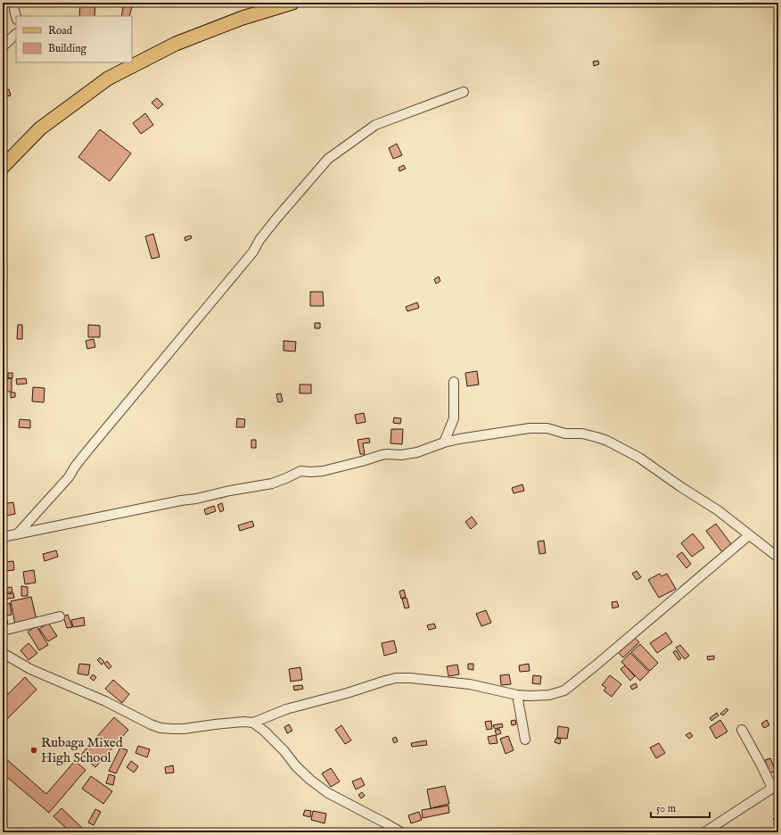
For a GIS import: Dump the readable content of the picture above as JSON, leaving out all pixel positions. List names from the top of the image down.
{
  "places": ["Rubaga Mixed High School"],
  "legend": ["Road", "Building"],
  "scale_bar": "50 m"
}
